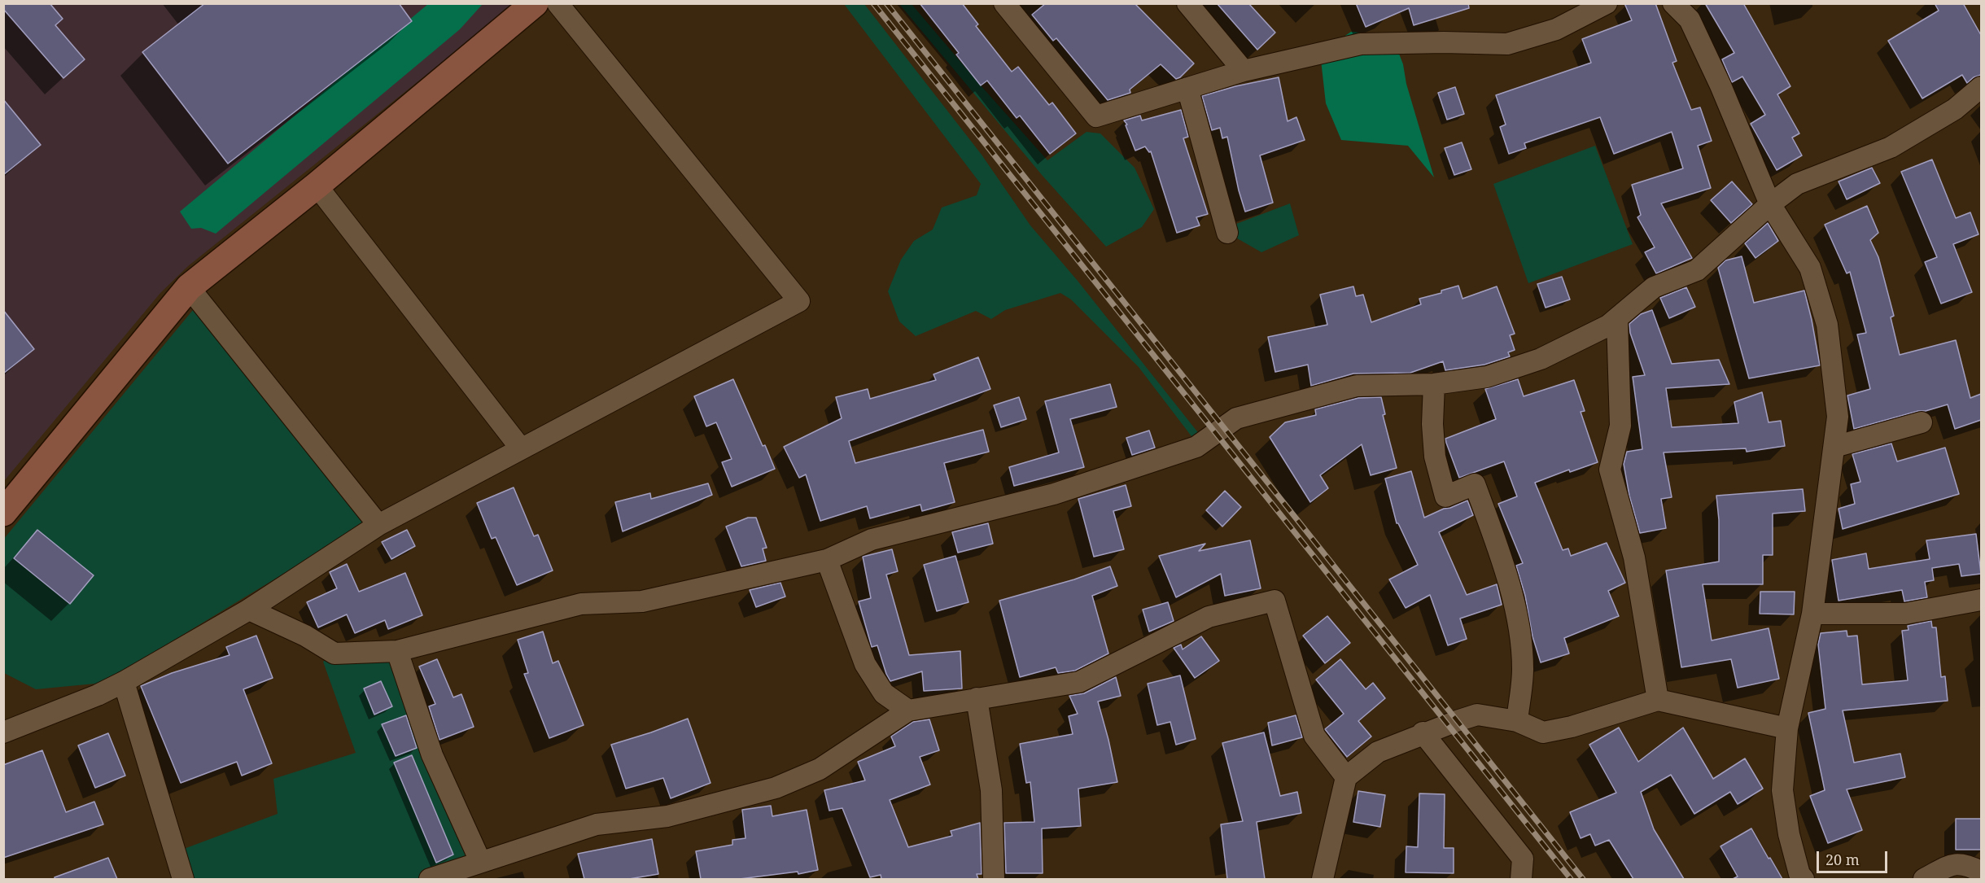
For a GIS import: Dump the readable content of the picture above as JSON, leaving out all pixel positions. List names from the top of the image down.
{
  "scale_bar": "20 m"
}
